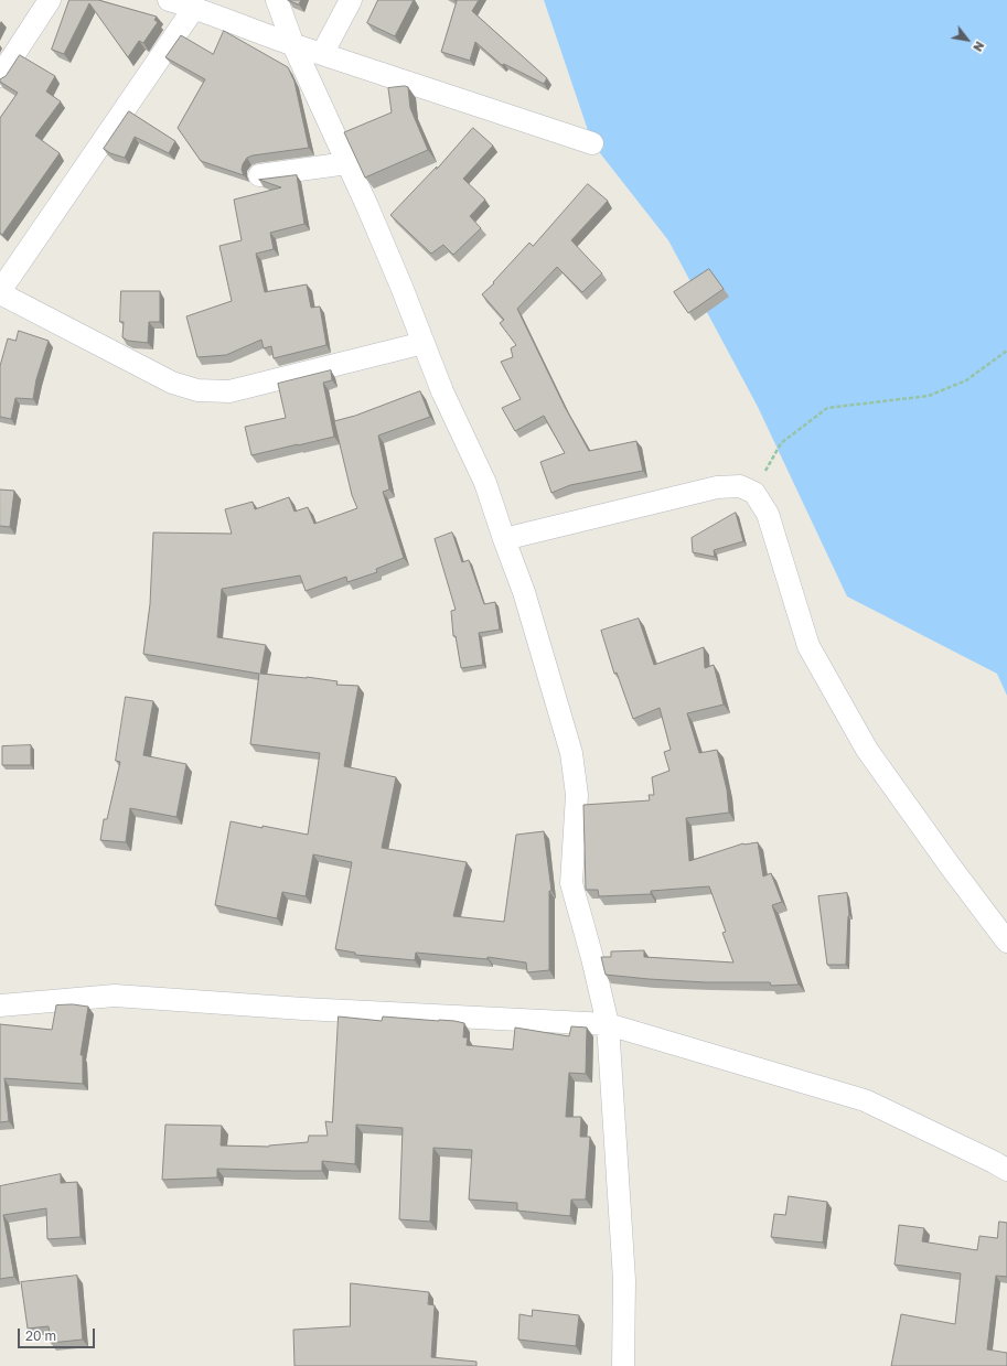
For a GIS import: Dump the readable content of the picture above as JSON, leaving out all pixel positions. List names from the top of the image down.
{
  "scale_bar": "20 m",
  "north": "bottom right"
}
